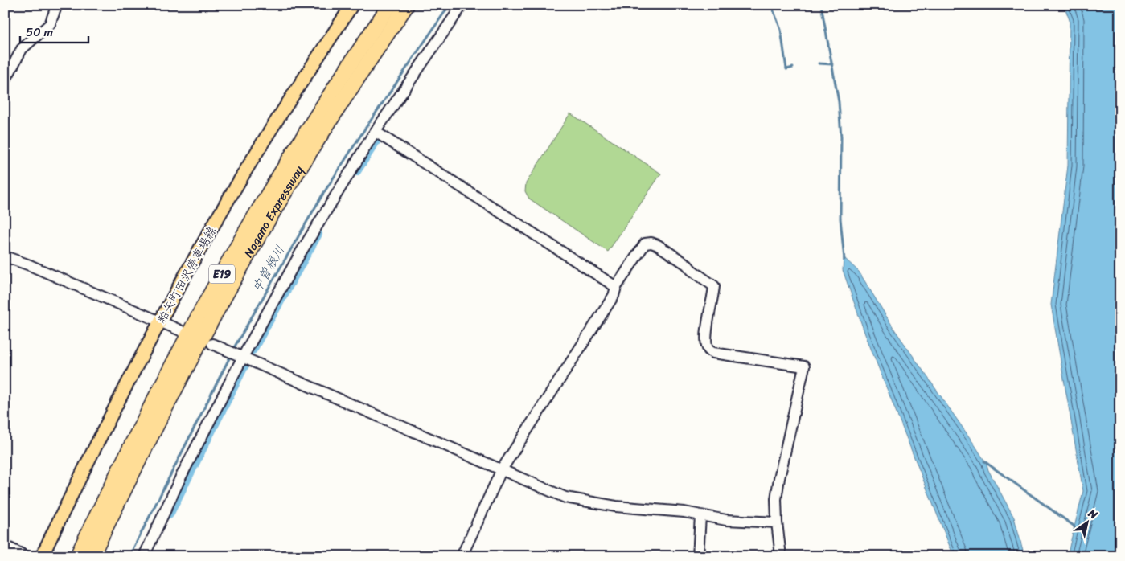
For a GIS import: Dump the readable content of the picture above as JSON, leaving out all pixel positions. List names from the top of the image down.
{
  "streets": {
    "highway": ["Nagano Expressway", "E19"],
    "main road": ["粕矢町田沢停車場線"]
  },
  "water": ["中曽根川"],
  "scale_bar": "50 m",
  "north": "top right"
}
